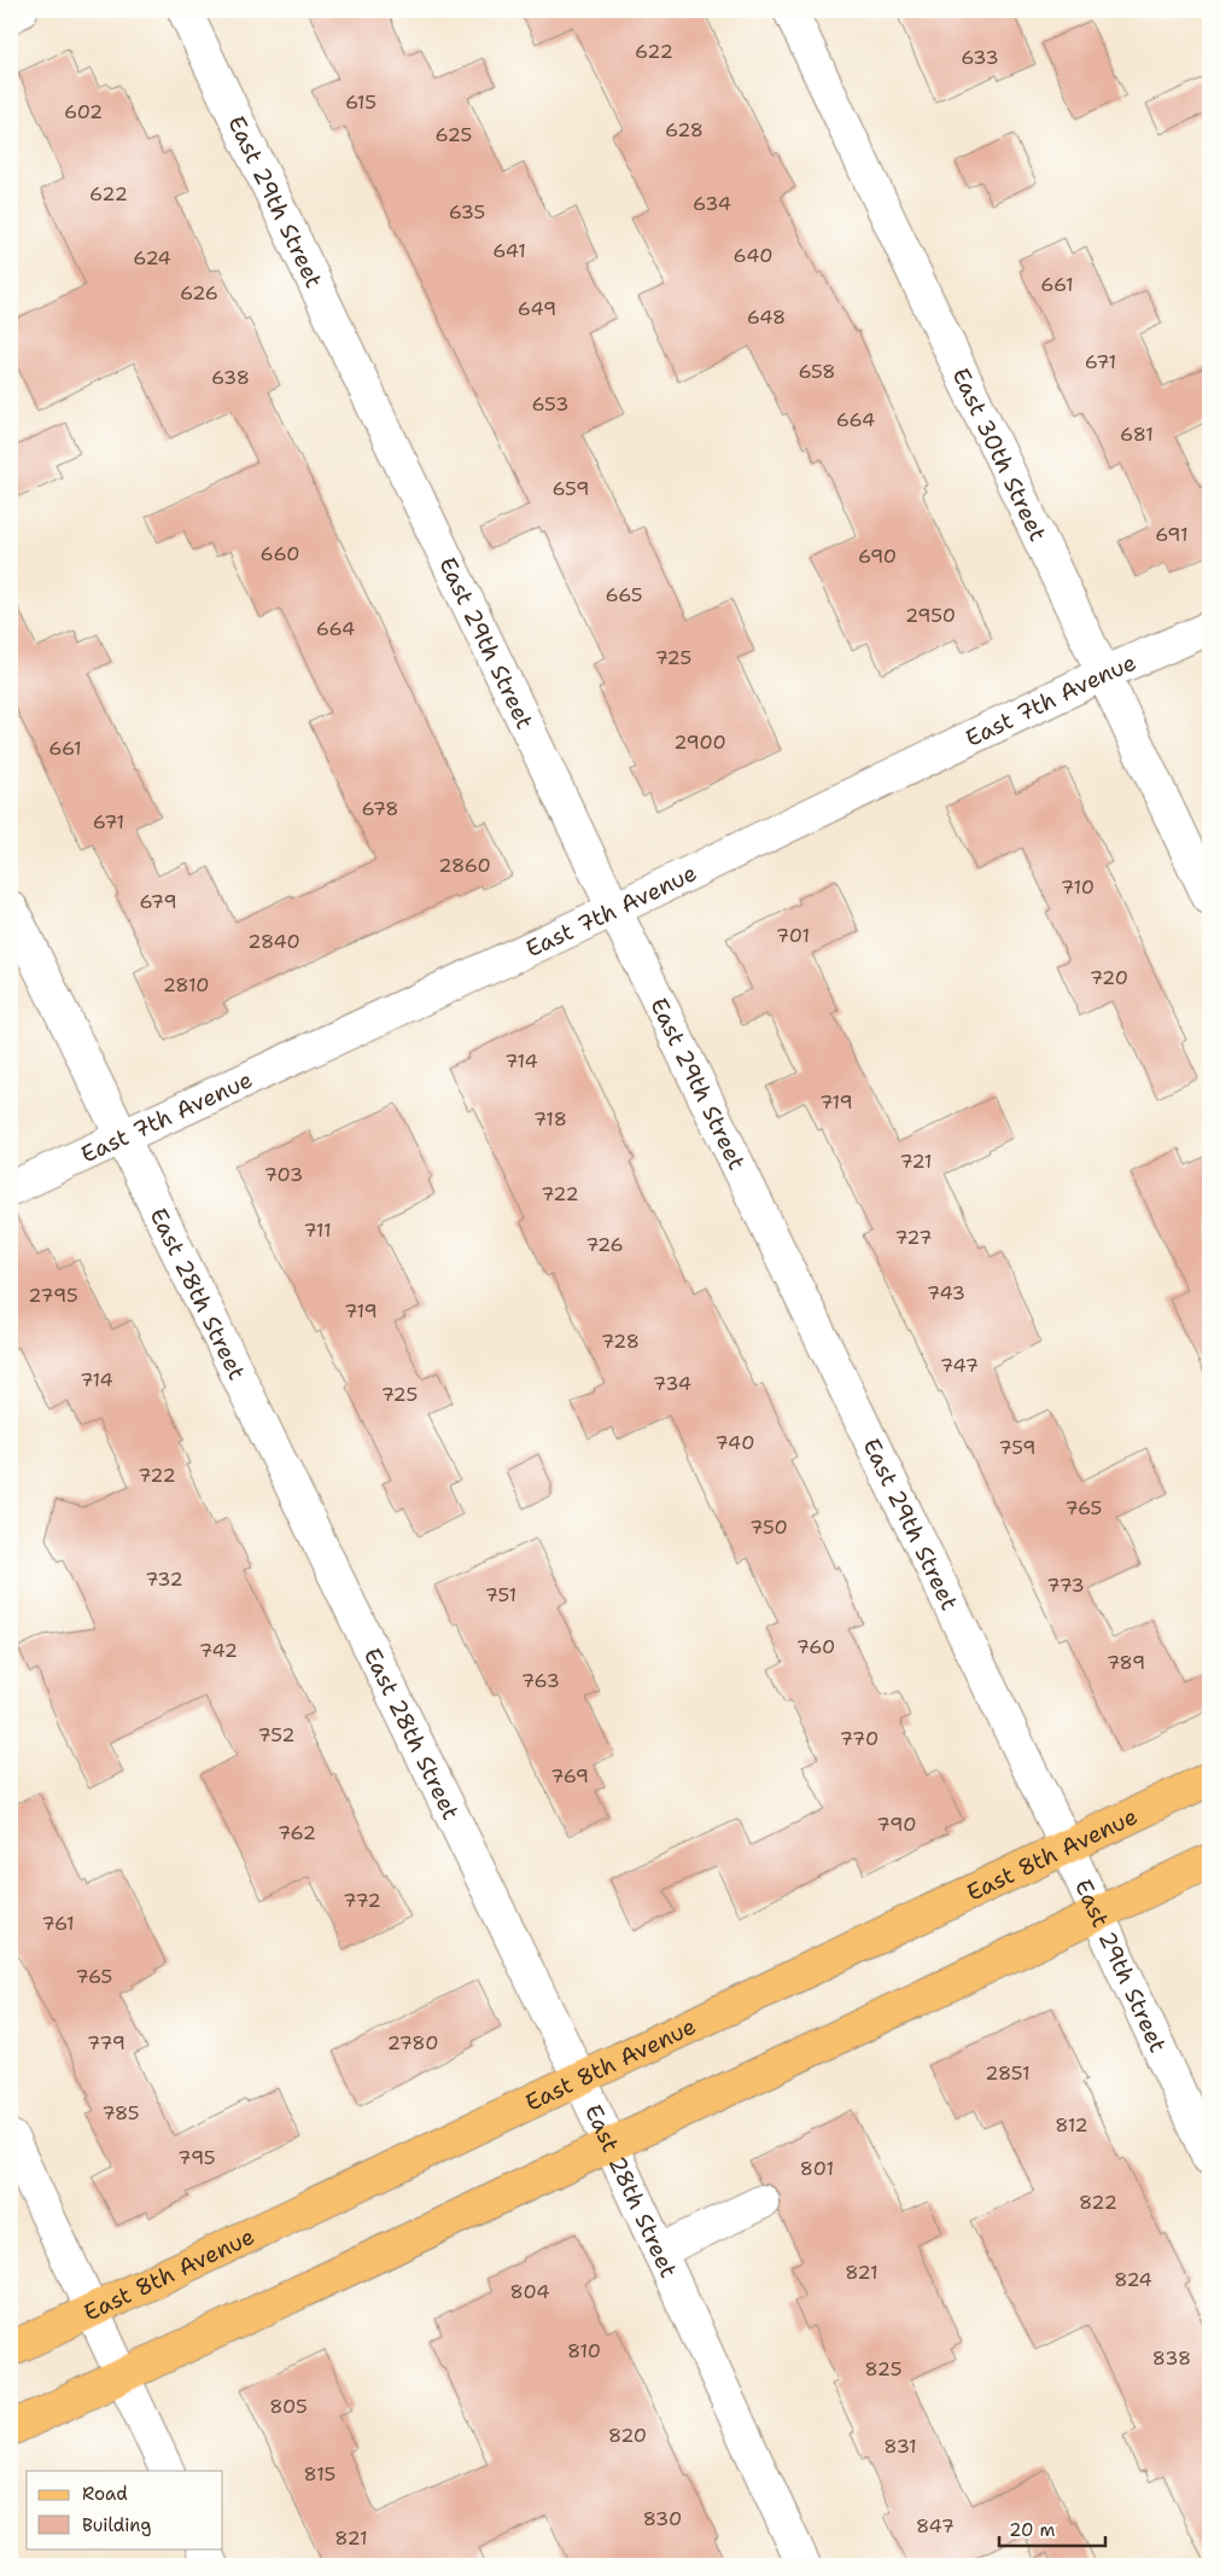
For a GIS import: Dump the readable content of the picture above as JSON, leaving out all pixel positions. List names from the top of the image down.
{
  "streets": {
    "main road": ["East 8th Avenue"],
    "street": [
      "East 29th Street",
      "East 30th Street",
      "East 7th Avenue",
      "East 28th Street"
    ]
  },
  "crossings": [
    ["East 29th Street", "East 7th Avenue"],
    ["East 29th Street", "East 8th Avenue"],
    ["East 30th Street", "East 7th Avenue"],
    ["East 7th Avenue", "East 28th Street"],
    ["East 28th Street", "East 8th Avenue"]
  ],
  "house_numbers": [
    "622",
    "633",
    "615",
    "602",
    "628",
    "625",
    "622",
    "634",
    "635",
    "641",
    "640",
    "624",
    "661",
    "626",
    "649",
    "648",
    "671",
    "658",
    "638",
    "653",
    "664",
    "681",
    "659",
    "691",
    "660",
    "690",
    "665",
    "2950",
    "664",
    "725",
    "2900",
    "661",
    "678",
    "671",
    "2860",
    "710",
    "679",
    "701",
    "2840",
    "720",
    "2810",
    "714",
    "719",
    "718",
    "721",
    "703",
    "722",
    "711",
    "727",
    "726",
    "743",
    "2795",
    "719",
    "728",
    "747",
    "714",
    "734",
    "725",
    "740",
    "759",
    "722",
    "765",
    "750",
    "732",
    "773",
    "751",
    "760",
    "742",
    "789",
    "763",
    "752",
    "770",
    "769",
    "790",
    "762",
    "772",
    "761",
    "765",
    "779",
    "2780",
    "2851",
    "785",
    "812",
    "795",
    "801",
    "822",
    "821",
    "824",
    "804",
    "810",
    "838",
    "825",
    "805",
    "820",
    "831",
    "815",
    "830",
    "847",
    "821"
  ],
  "legend": ["Road", "Building"],
  "scale_bar": "20 m"
}
